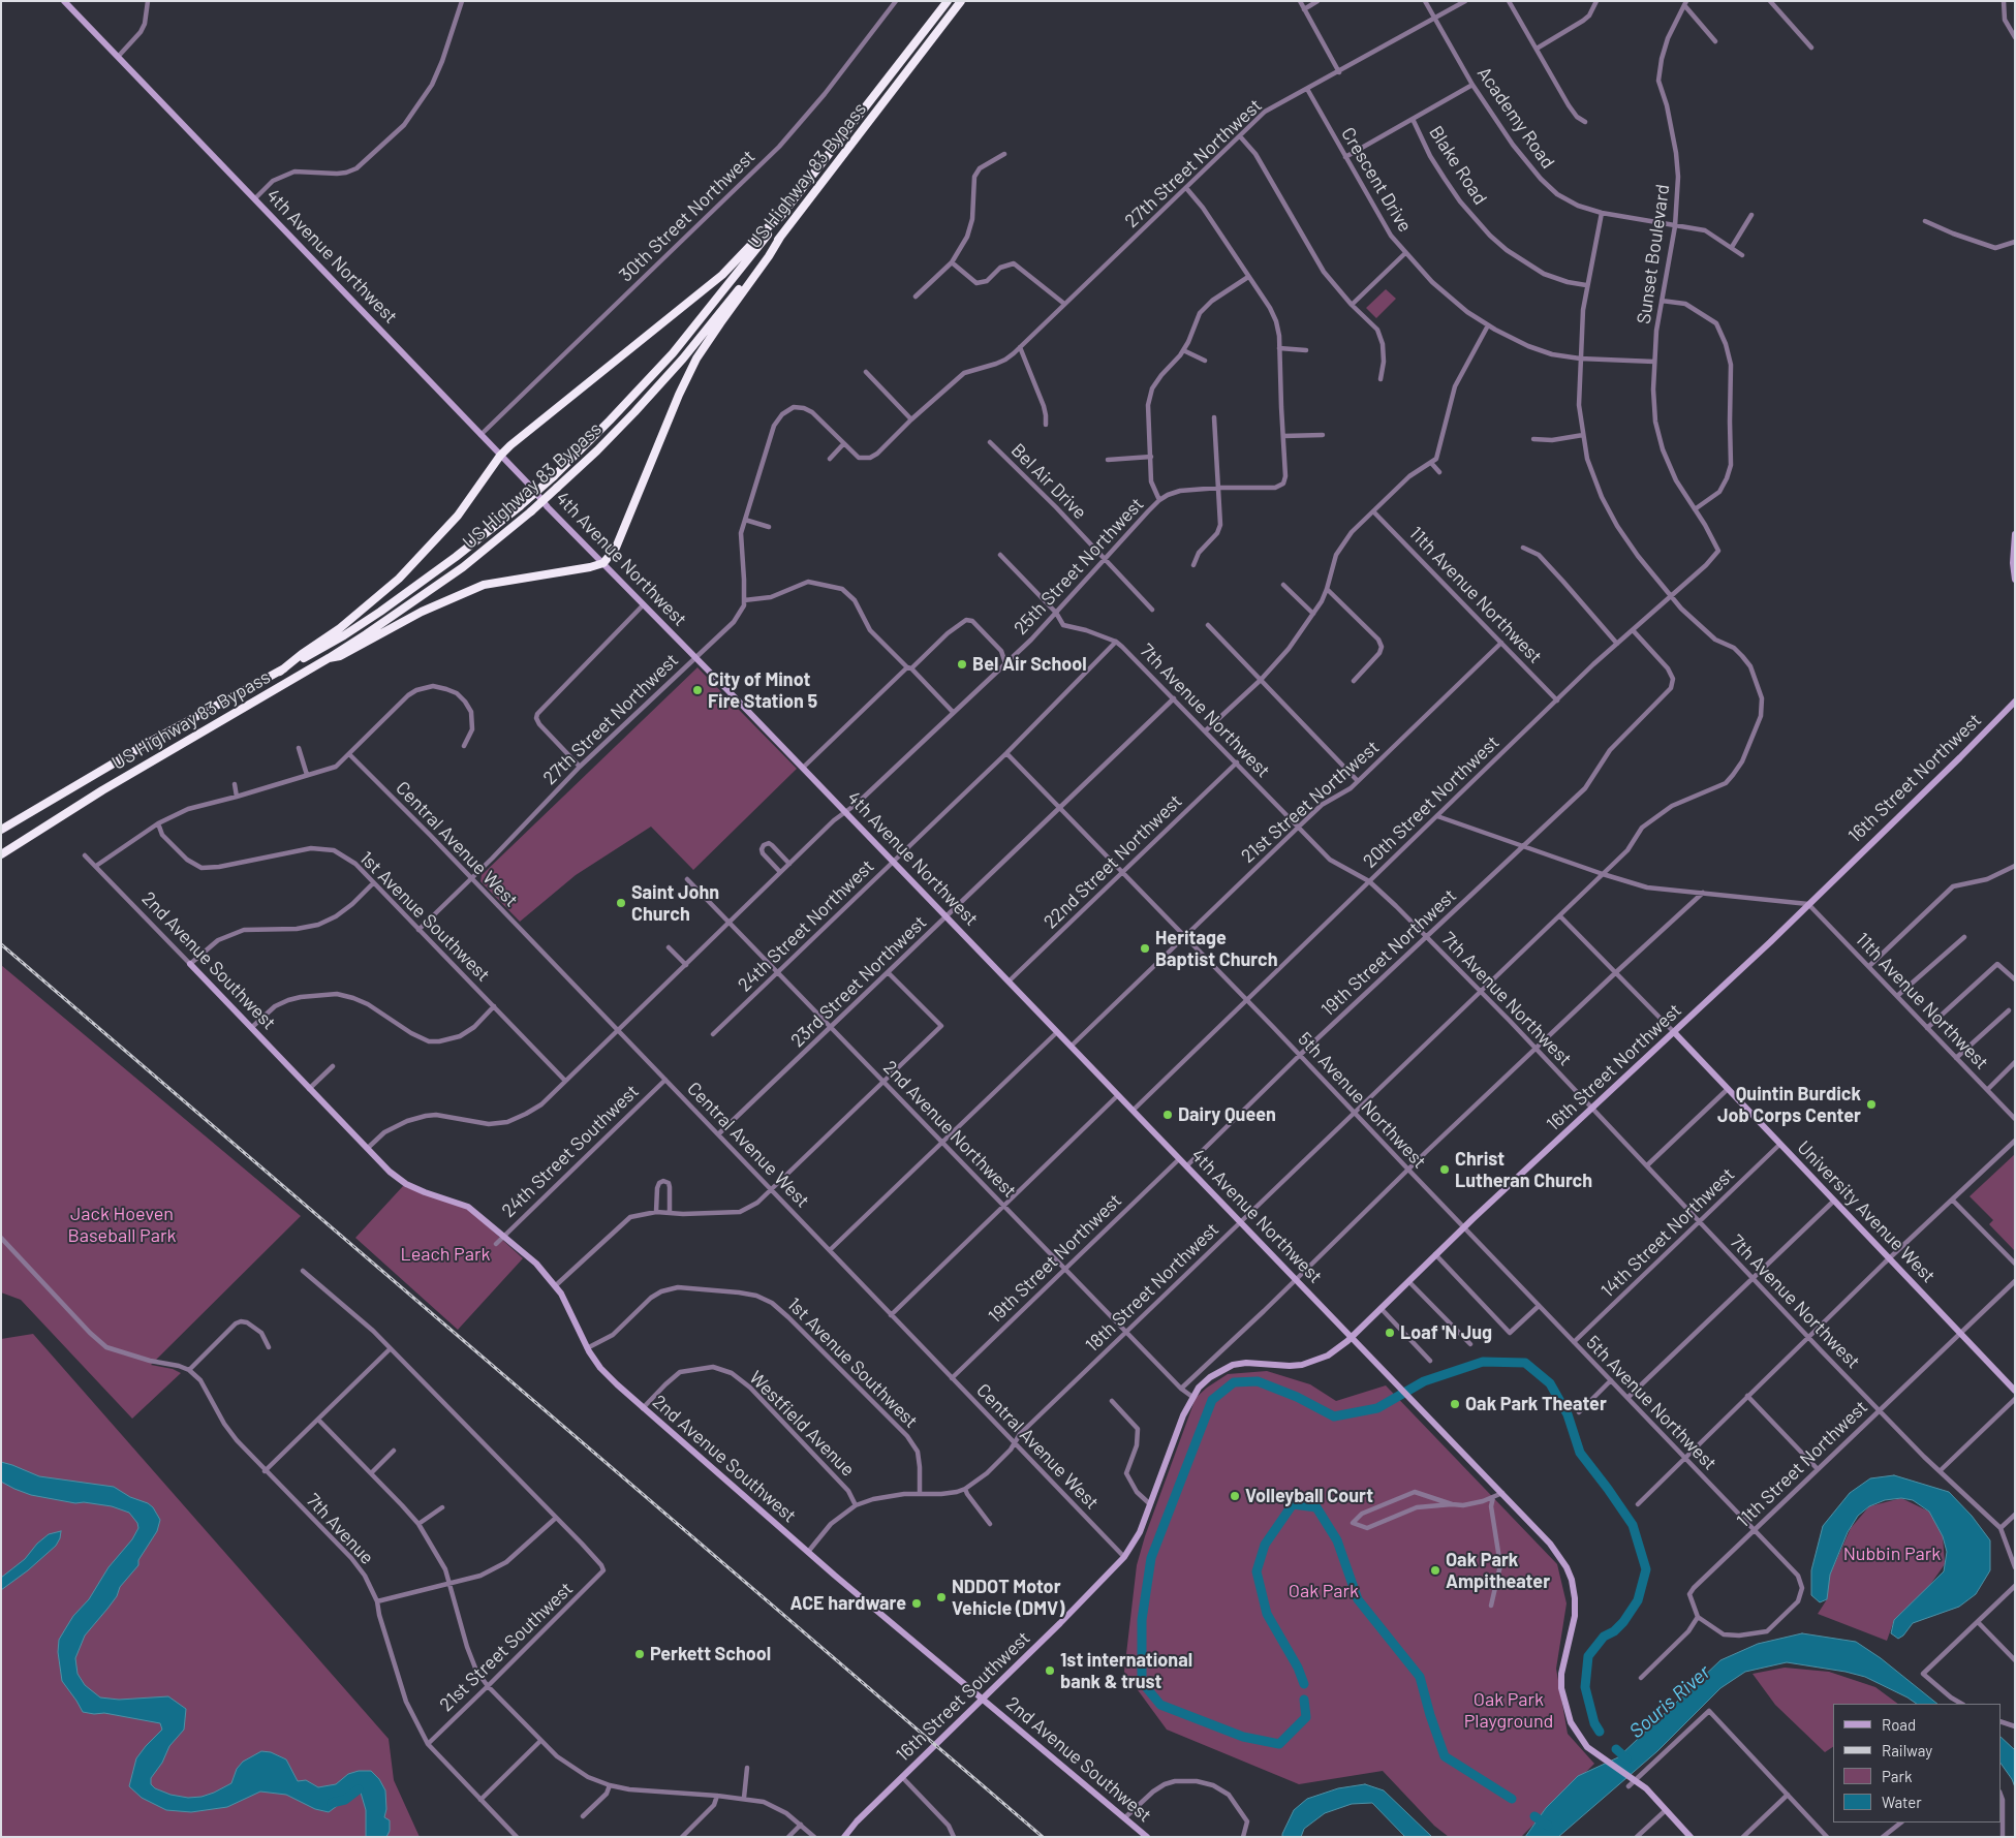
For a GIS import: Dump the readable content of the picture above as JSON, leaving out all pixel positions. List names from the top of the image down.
{
  "streets": {
    "highway": ["US Highway 83 Bypass"],
    "street": [
      "Academy Road",
      "27th Street Northwest",
      "Blake Road",
      "Crescent Drive",
      "30th Street Northwest",
      "Sunset Boulevard",
      "4th Avenue Northwest",
      "Bel Air Drive",
      "25th Street Northwest",
      "11th Avenue Northwest",
      "7th Avenue Northwest",
      "16th Street Northwest",
      "21st Street Northwest",
      "20th Street Northwest",
      "Central Avenue West",
      "22nd Street Northwest",
      "1st Avenue Southwest",
      "24th Street Northwest",
      "19th Street Northwest",
      "2nd Avenue Southwest",
      "23rd Street Northwest",
      "5th Avenue Northwest",
      "2nd Avenue Northwest",
      "24th Street Southwest",
      "University Avenue West",
      "14th Street Northwest",
      "18th Street Northwest",
      "Westfield Avenue",
      "11th Street Northwest",
      "7th Avenue",
      "21st Street Southwest",
      "16th Street Southwest"
    ]
  },
  "crossings": [
    ["Academy Road", "27th Street Northwest"],
    ["Academy Road", "Sunset Boulevard"],
    ["Academy Road", "18th Street Northwest"],
    ["27th Street Northwest", "Crescent Drive"],
    ["27th Street Northwest", "4th Avenue Northwest"],
    ["27th Street Northwest", "Central Avenue West"],
    ["27th Street Northwest", "1st Avenue Southwest"],
    ["Blake Road", "18th Street Northwest"],
    ["Crescent Drive", "Sunset Boulevard"],
    ["Crescent Drive", "18th Street Northwest"],
    ["30th Street Northwest", "4th Avenue Northwest"],
    ["Sunset Boulevard", "20th Street Northwest"],
    ["4th Avenue Northwest", "25th Street Northwest"],
    ["4th Avenue Northwest", "16th Street Northwest"],
    ["4th Avenue Northwest", "21st Street Northwest"],
    ["4th Avenue Northwest", "20th Street Northwest"],
    ["4th Avenue Northwest", "22nd Street Northwest"],
    ["4th Avenue Northwest", "24th Street Northwest"],
    ["4th Avenue Northwest", "19th Street Northwest"],
    ["4th Avenue Northwest", "23rd Street Northwest"],
    ["4th Avenue Northwest", "18th Street Northwest"],
    ["Bel Air Drive", "25th Street Northwest"],
    ["25th Street Northwest", "7th Avenue Northwest"],
    ["25th Street Northwest", "Central Avenue West"],
    ["25th Street Northwest", "1st Avenue Southwest"],
    ["25th Street Northwest", "2nd Avenue Southwest"],
    ["25th Street Northwest", "2nd Avenue Northwest"],
    ["11th Avenue Northwest", "16th Street Northwest"],
    ["11th Avenue Northwest", "21st Street Northwest"],
    ["11th Avenue Northwest", "20th Street Northwest"],
    ["7th Avenue Northwest", "16th Street Northwest"],
    ["7th Avenue Northwest", "21st Street Northwest"],
    ["7th Avenue Northwest", "20th Street Northwest"],
    ["7th Avenue Northwest", "22nd Street Northwest"],
    ["7th Avenue Northwest", "24th Street Northwest"],
    ["7th Avenue Northwest", "19th Street Northwest"],
    ["7th Avenue Northwest", "23rd Street Northwest"],
    ["7th Avenue Northwest", "14th Street Northwest"],
    ["7th Avenue Northwest", "18th Street Northwest"],
    ["7th Avenue Northwest", "11th Street Northwest"],
    ["16th Street Northwest", "Central Avenue West"],
    ["16th Street Northwest", "5th Avenue Northwest"],
    ["16th Street Northwest", "2nd Avenue Northwest"],
    ["16th Street Northwest", "University Avenue West"],
    ["16th Street Northwest", "16th Street Southwest"],
    ["21st Street Northwest", "5th Avenue Northwest"],
    ["20th Street Northwest", "19th Street Northwest"],
    ["20th Street Northwest", "5th Avenue Northwest"],
    ["20th Street Northwest", "18th Street Northwest"],
    ["Central Avenue West", "19th Street Northwest"],
    ["Central Avenue West", "23rd Street Northwest"],
    ["Central Avenue West", "24th Street Southwest"],
    ["Central Avenue West", "18th Street Northwest"],
    ["Central Avenue West", "16th Street Southwest"],
    ["22nd Street Northwest", "5th Avenue Northwest"],
    ["1st Avenue Southwest", "2nd Avenue Southwest"],
    ["24th Street Northwest", "5th Avenue Northwest"],
    ["24th Street Northwest", "2nd Avenue Northwest"],
    ["19th Street Northwest", "5th Avenue Northwest"],
    ["19th Street Northwest", "2nd Avenue Northwest"],
    ["2nd Avenue Southwest", "24th Street Southwest"],
    ["2nd Avenue Southwest", "Westfield Avenue"],
    ["2nd Avenue Southwest", "16th Street Southwest"],
    ["23rd Street Northwest", "5th Avenue Northwest"],
    ["23rd Street Northwest", "2nd Avenue Northwest"],
    ["5th Avenue Northwest", "14th Street Northwest"],
    ["5th Avenue Northwest", "18th Street Northwest"],
    ["5th Avenue Northwest", "11th Street Northwest"],
    ["2nd Avenue Northwest", "18th Street Northwest"],
    ["University Avenue West", "14th Street Northwest"],
    ["University Avenue West", "11th Street Northwest"],
    ["7th Avenue", "21st Street Southwest"]
  ],
  "water": ["Souris River"],
  "parks": [
    "Jack Hoeven Baseball Park",
    "Leach Park",
    "Nubbin Park",
    "Oak Park",
    "Oak Park Playground"
  ],
  "places": [
    "Bel Air School",
    "City of Minot Fire Station 5",
    "Saint John Church",
    "Heritage Baptist Church",
    "Quintin Burdick Job Corps Center",
    "Dairy Queen",
    "Christ Lutheran Church",
    "Loaf 'N Jug",
    "Oak Park Theater",
    "Volleyball Court",
    "Oak Park Ampitheater",
    "NDDOT Motor Vehicle (DMV)",
    "ACE hardware",
    "Perkett School",
    "1st international bank & trust"
  ],
  "legend": [
    "Road",
    "Railway",
    "Park",
    "Water"
  ]
}
